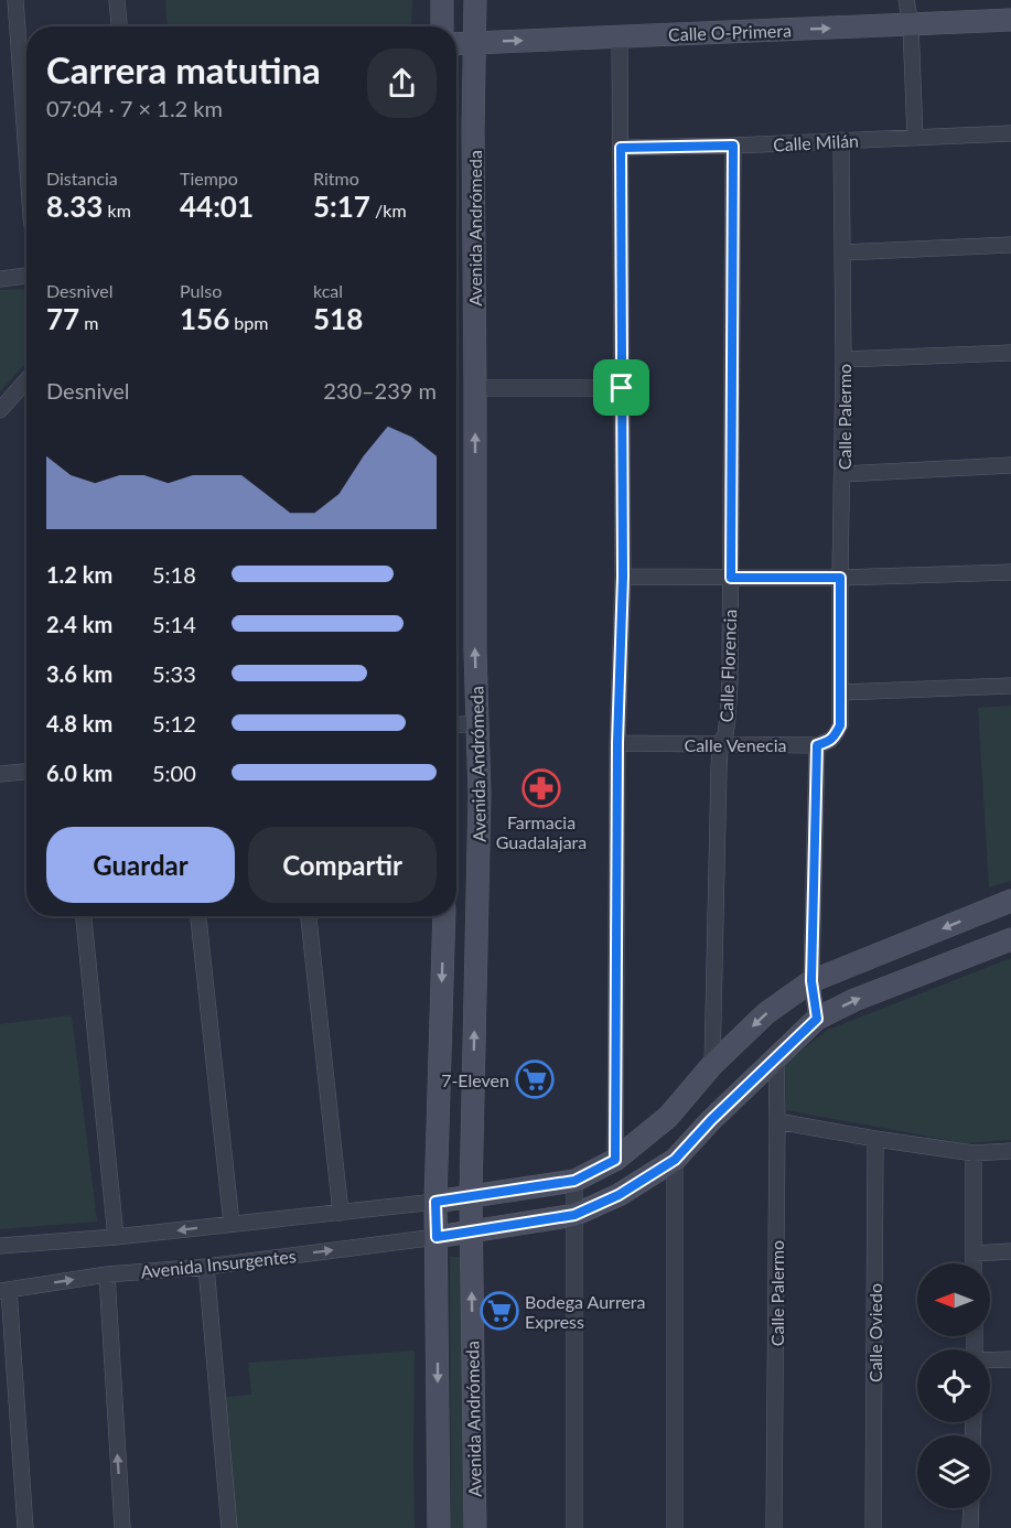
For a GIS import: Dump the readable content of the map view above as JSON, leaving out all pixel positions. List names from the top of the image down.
{
  "streets": {
    "street": [
      "Calle O-Primera",
      "Calle Milán",
      "Avenida Andrómeda",
      "Calle Palermo",
      "Calle Florencia",
      "Calle Venecia",
      "Avenida Insurgentes",
      "Calle Oviedo"
    ]
  },
  "crossings": [
    ["Calle O-Primera", "Avenida Andrómeda"],
    ["Calle Milán", "Calle Palermo"],
    ["Calle Milán", "Calle Florencia"],
    ["Avenida Andrómeda", "Avenida Insurgentes"],
    ["Calle Florencia", "Calle Venecia"]
  ],
  "one_way": ["Calle O-Primera"],
  "places": {
    "pharmacy": ["Farmacia Guadalajara"],
    "supermarket": ["7-Eleven", "Bodega Aurrera Express"]
  },
  "north": "left",
  "page": {
    "heading": ["Carrera matutina", "07:04 · 7 × 1.2 km"],
    "stats": [
      ["Distancia", "8.33 km"],
      ["Tiempo", "44:01"],
      ["Ritmo", "5:17 /km"],
      ["Desnivel", "77 m"],
      ["Pulso", "156 bpm"],
      ["kcal", "518"]
    ],
    "chart": ["Desnivel", "230–239 m"],
    "list": [
      {
        "name": "1.2 km",
        "note": "5:18"
      },
      {
        "name": "2.4 km",
        "note": "5:14"
      },
      {
        "name": "3.6 km",
        "note": "5:33"
      },
      {
        "name": "4.8 km",
        "note": "5:12"
      },
      {
        "name": "6.0 km",
        "note": "5:00"
      }
    ],
    "buttons": ["Guardar", "Compartir"]
  }
}
